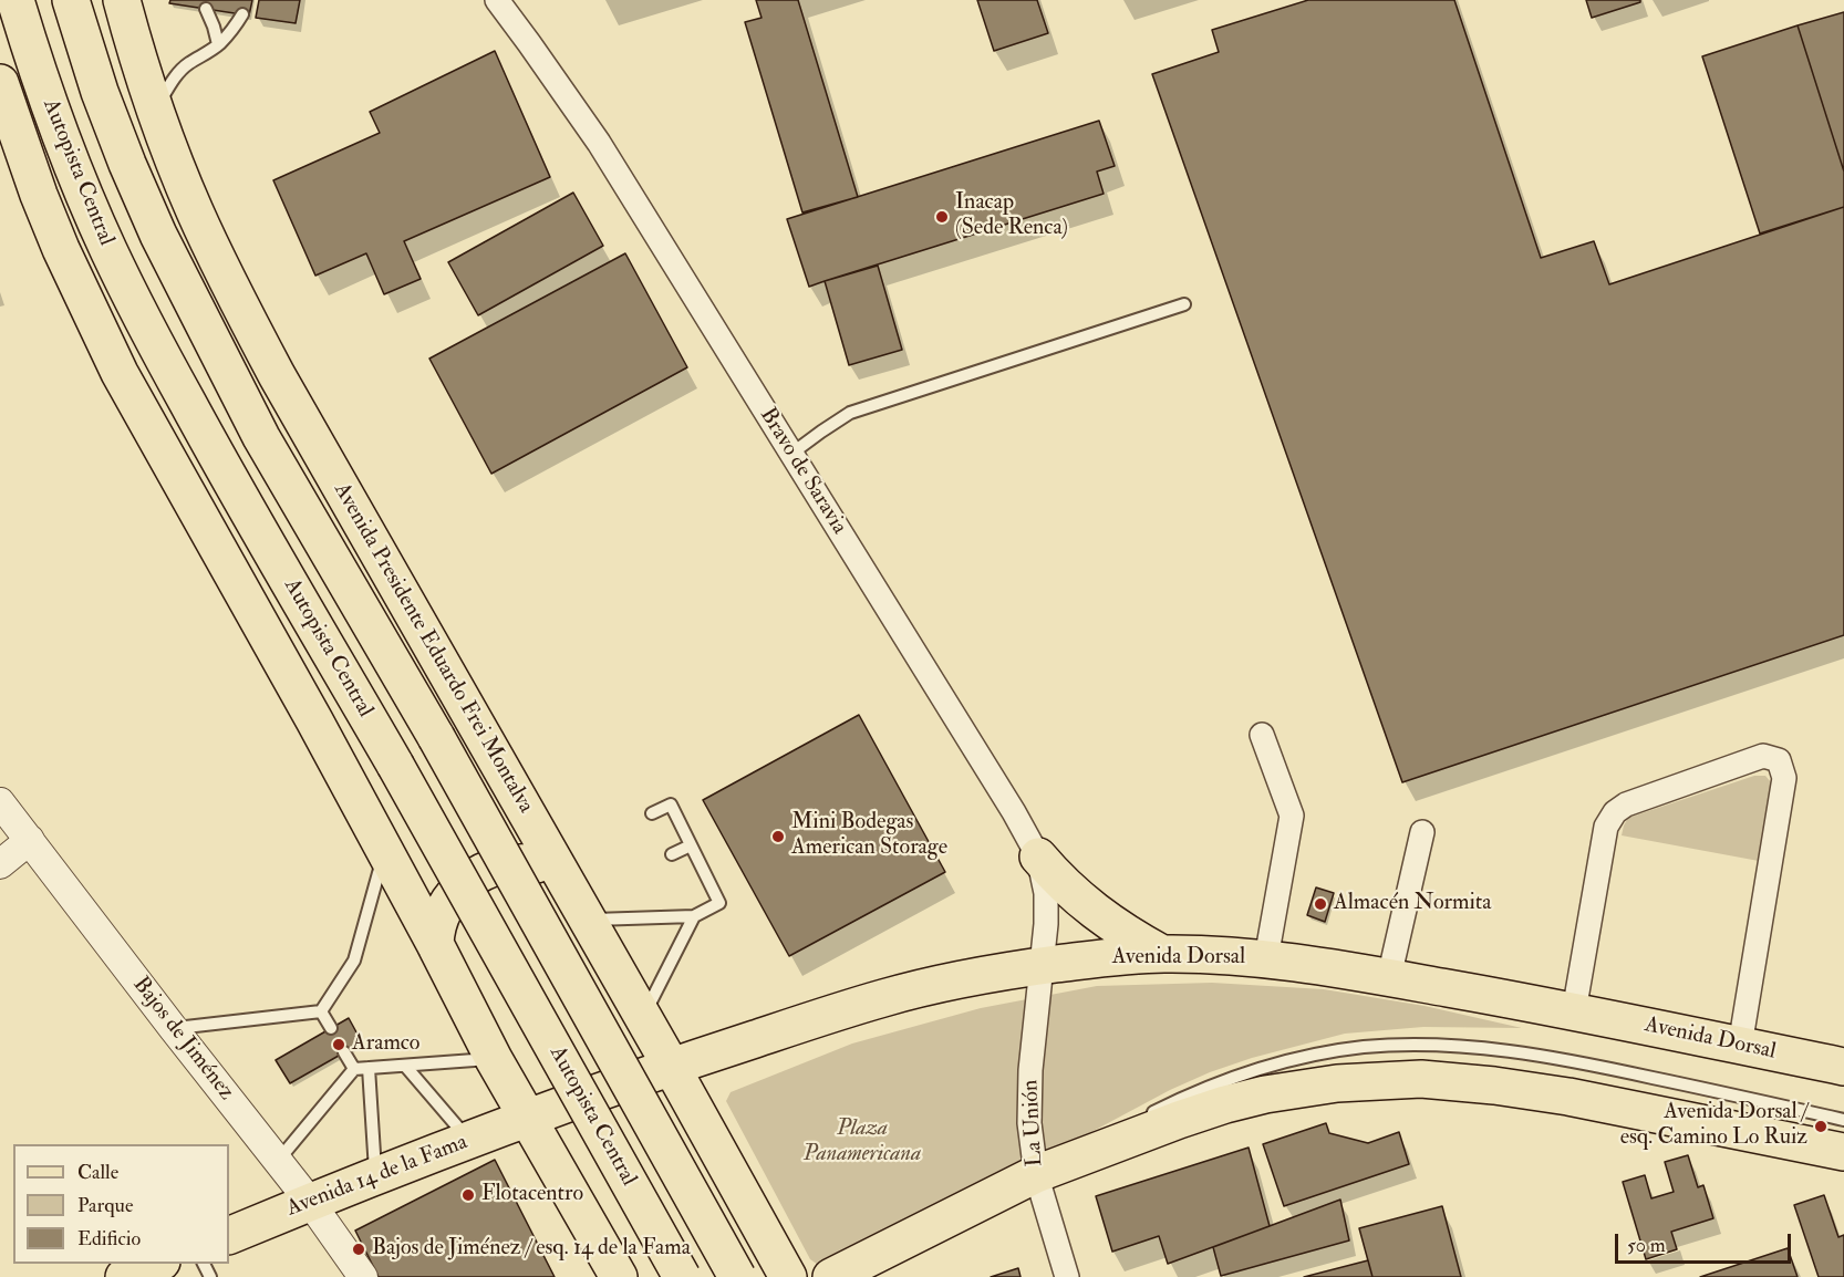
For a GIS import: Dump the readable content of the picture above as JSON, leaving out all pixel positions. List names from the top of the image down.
{
  "streets": {
    "main road": [
      "Autopista Central",
      "Avenida Presidente Eduardo Frei Montalva",
      "Avenida Dorsal",
      "Avenida 14 de la Fama"
    ],
    "street": ["Bravo de Saravia", "Bajos de Jiménez", "La Unión"]
  },
  "crossings": [
    ["Bravo de Saravia", "Avenida Dorsal"],
    ["Bravo de Saravia", "La Unión"],
    ["Avenida Presidente Eduardo Frei Montalva", "Avenida Dorsal"],
    ["Avenida Dorsal", "La Unión"],
    ["Avenida Dorsal", "Avenida 14 de la Fama"],
    ["Bajos de Jiménez", "Avenida 14 de la Fama"]
  ],
  "parks": ["Plaza Panamericana"],
  "places": [
    "Inacap (Sede Renca)",
    "Mini Bodegas American Storage",
    "Almacén Normita",
    "Aramco",
    "Avenida Dorsal / esq. Camino Lo Ruiz",
    "Flotacentro",
    "Bajos de Jiménez / esq. 14 de la Fama"
  ],
  "legend": ["Calle", "Parque", "Edificio"],
  "scale_bar": "50 m"
}
